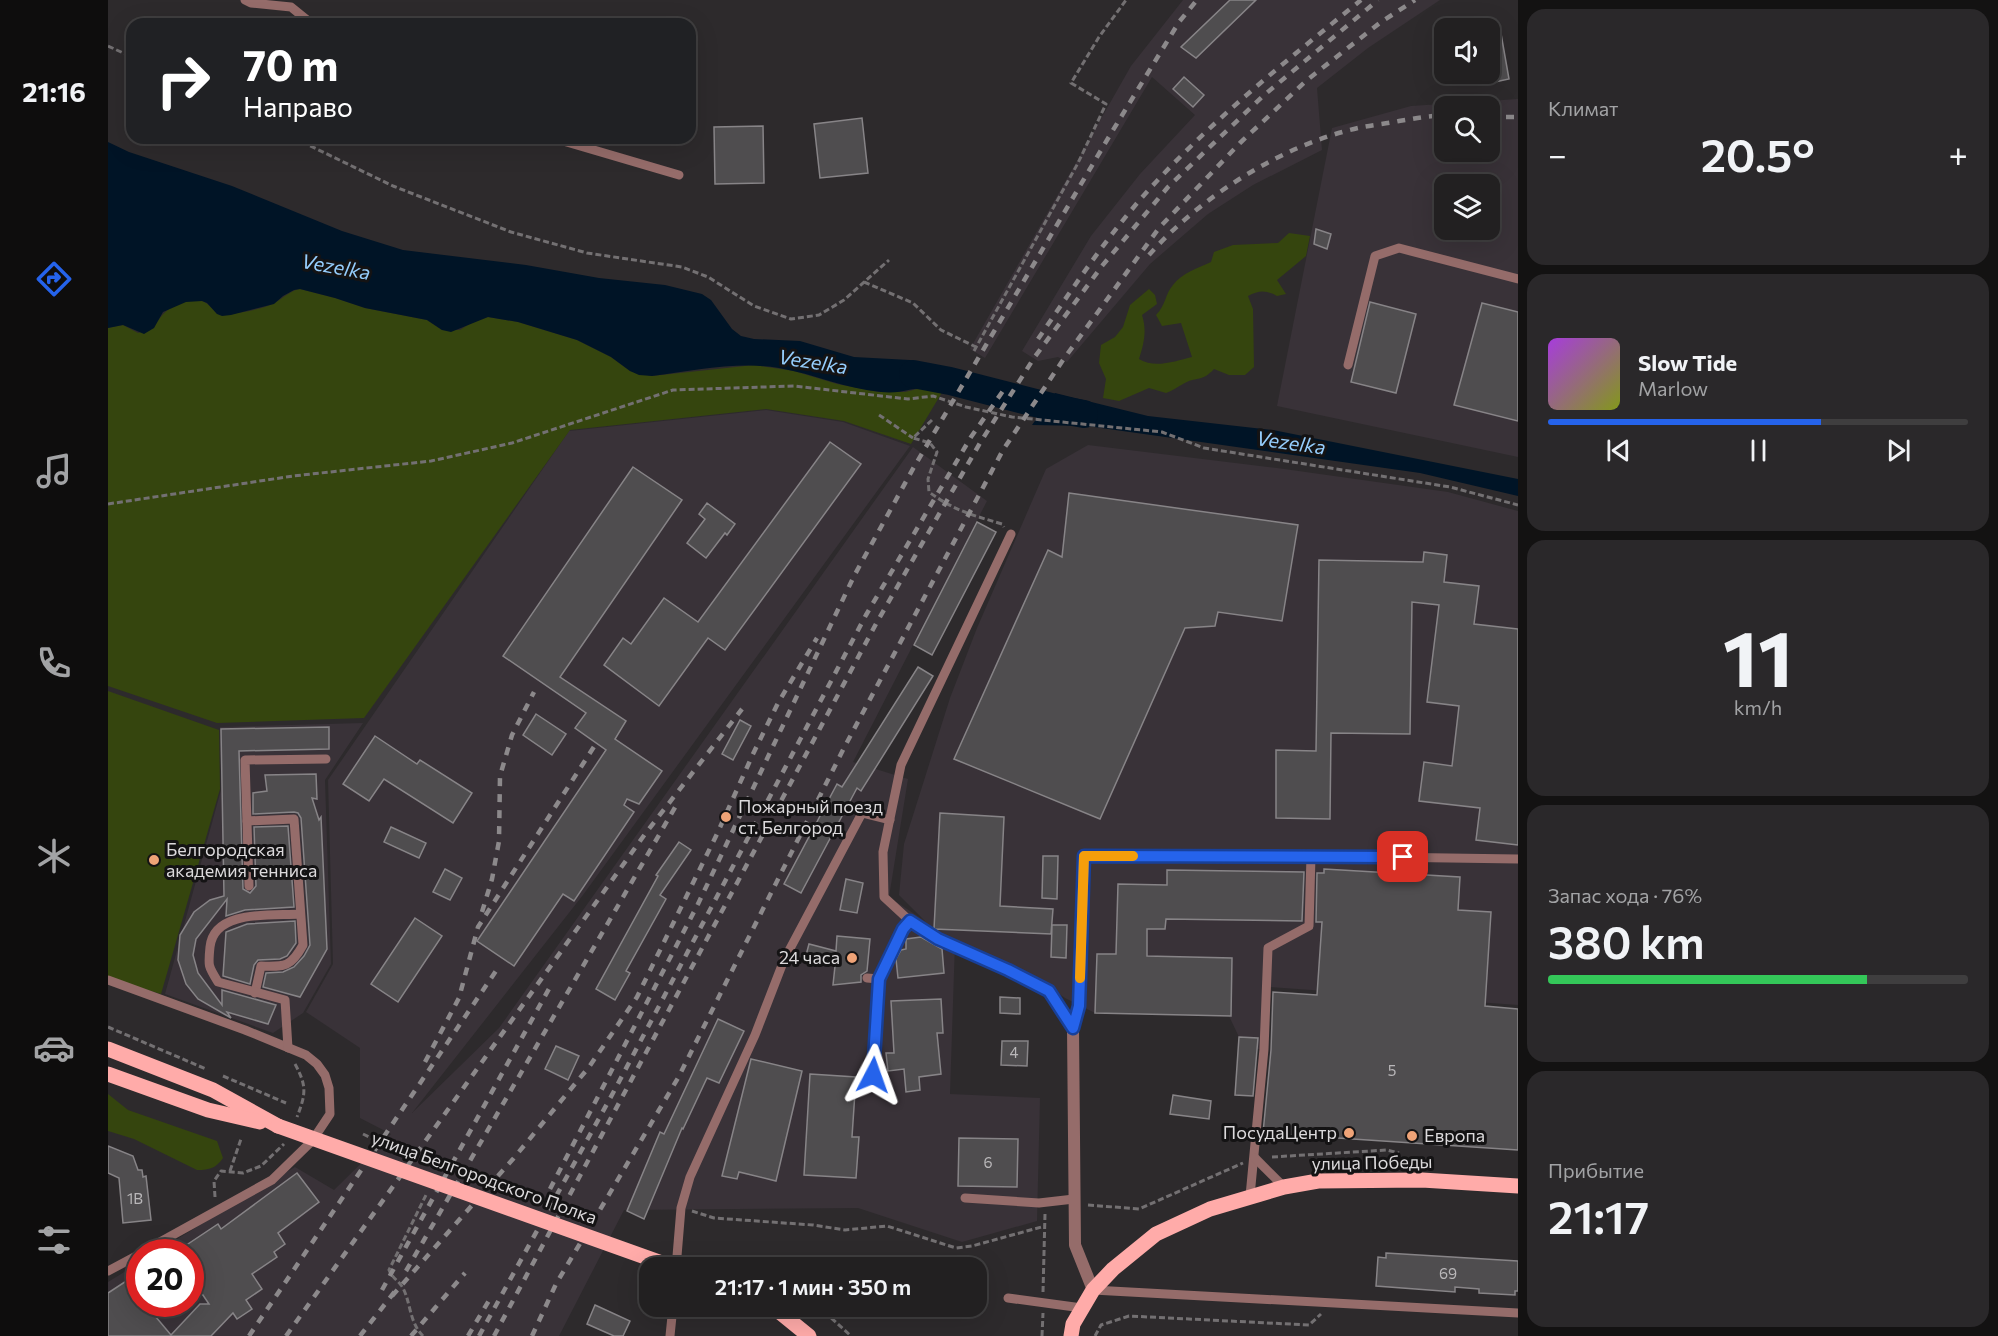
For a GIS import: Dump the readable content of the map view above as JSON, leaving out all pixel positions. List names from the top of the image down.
{
  "streets": {
    "main road": ["улица Победы", "улица Белгородского Полка"]
  },
  "water": ["Vezelka"],
  "places": [
    "Пожарный поезд ст. Белгород",
    "Белгородская академия тенниса",
    "24 часа",
    "ПосудаЦентр",
    "Европа"
  ],
  "house_numbers": [
    "4",
    "5",
    "6",
    "1В",
    "69"
  ],
  "page": {
    "tabs": "21:16",
    "tile": [
      "Климат",
      ["11", "km/h"],
      ["Запас хода · 76%", "380 km"],
      ["Прибытие", "21:17"]
    ],
    "turn": ["70 m", "Направо"],
    "heat": ["−", "20.5°", "+"],
    "song": ["Slow Tide", "Marlow"],
    "limit": "20",
    "trip": "21:17 · 1 мин · 350 m"
  }
}
